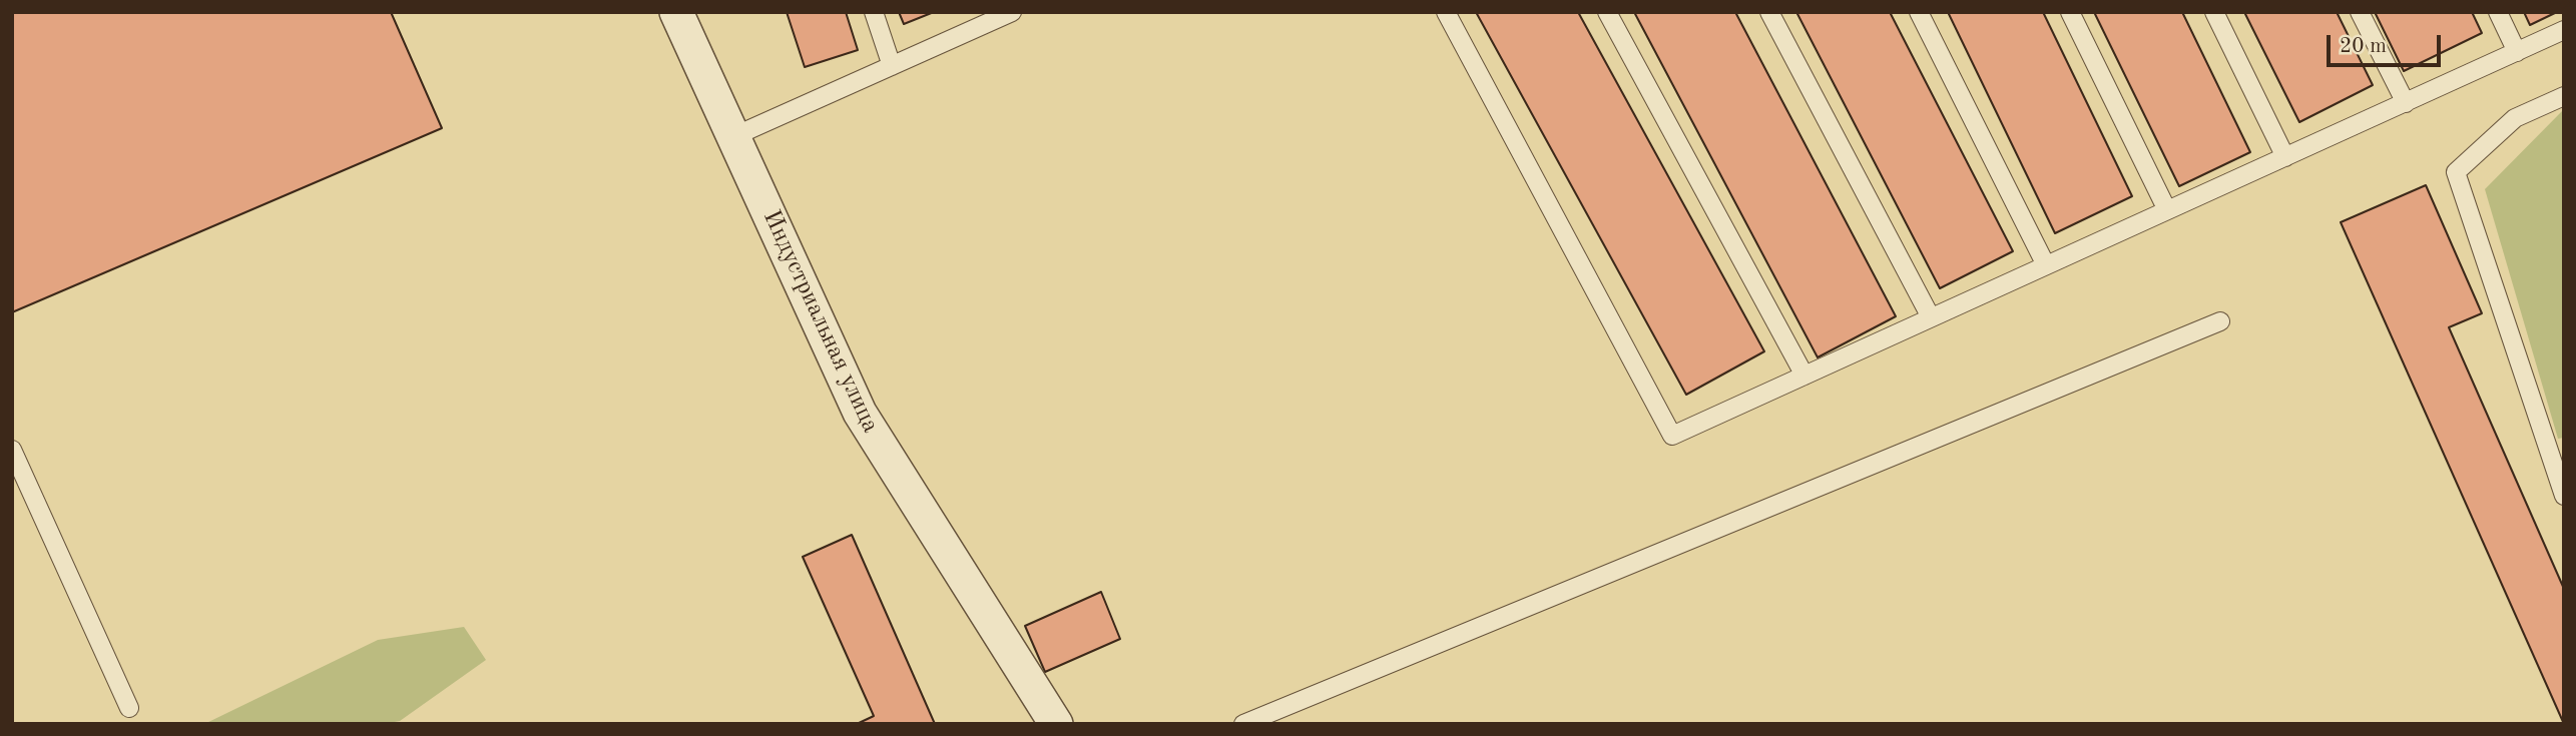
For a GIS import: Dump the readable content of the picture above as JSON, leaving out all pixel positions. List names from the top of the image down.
{
  "streets": {
    "street": ["Индустриальная улица"]
  },
  "scale_bar": "20 m"
}
